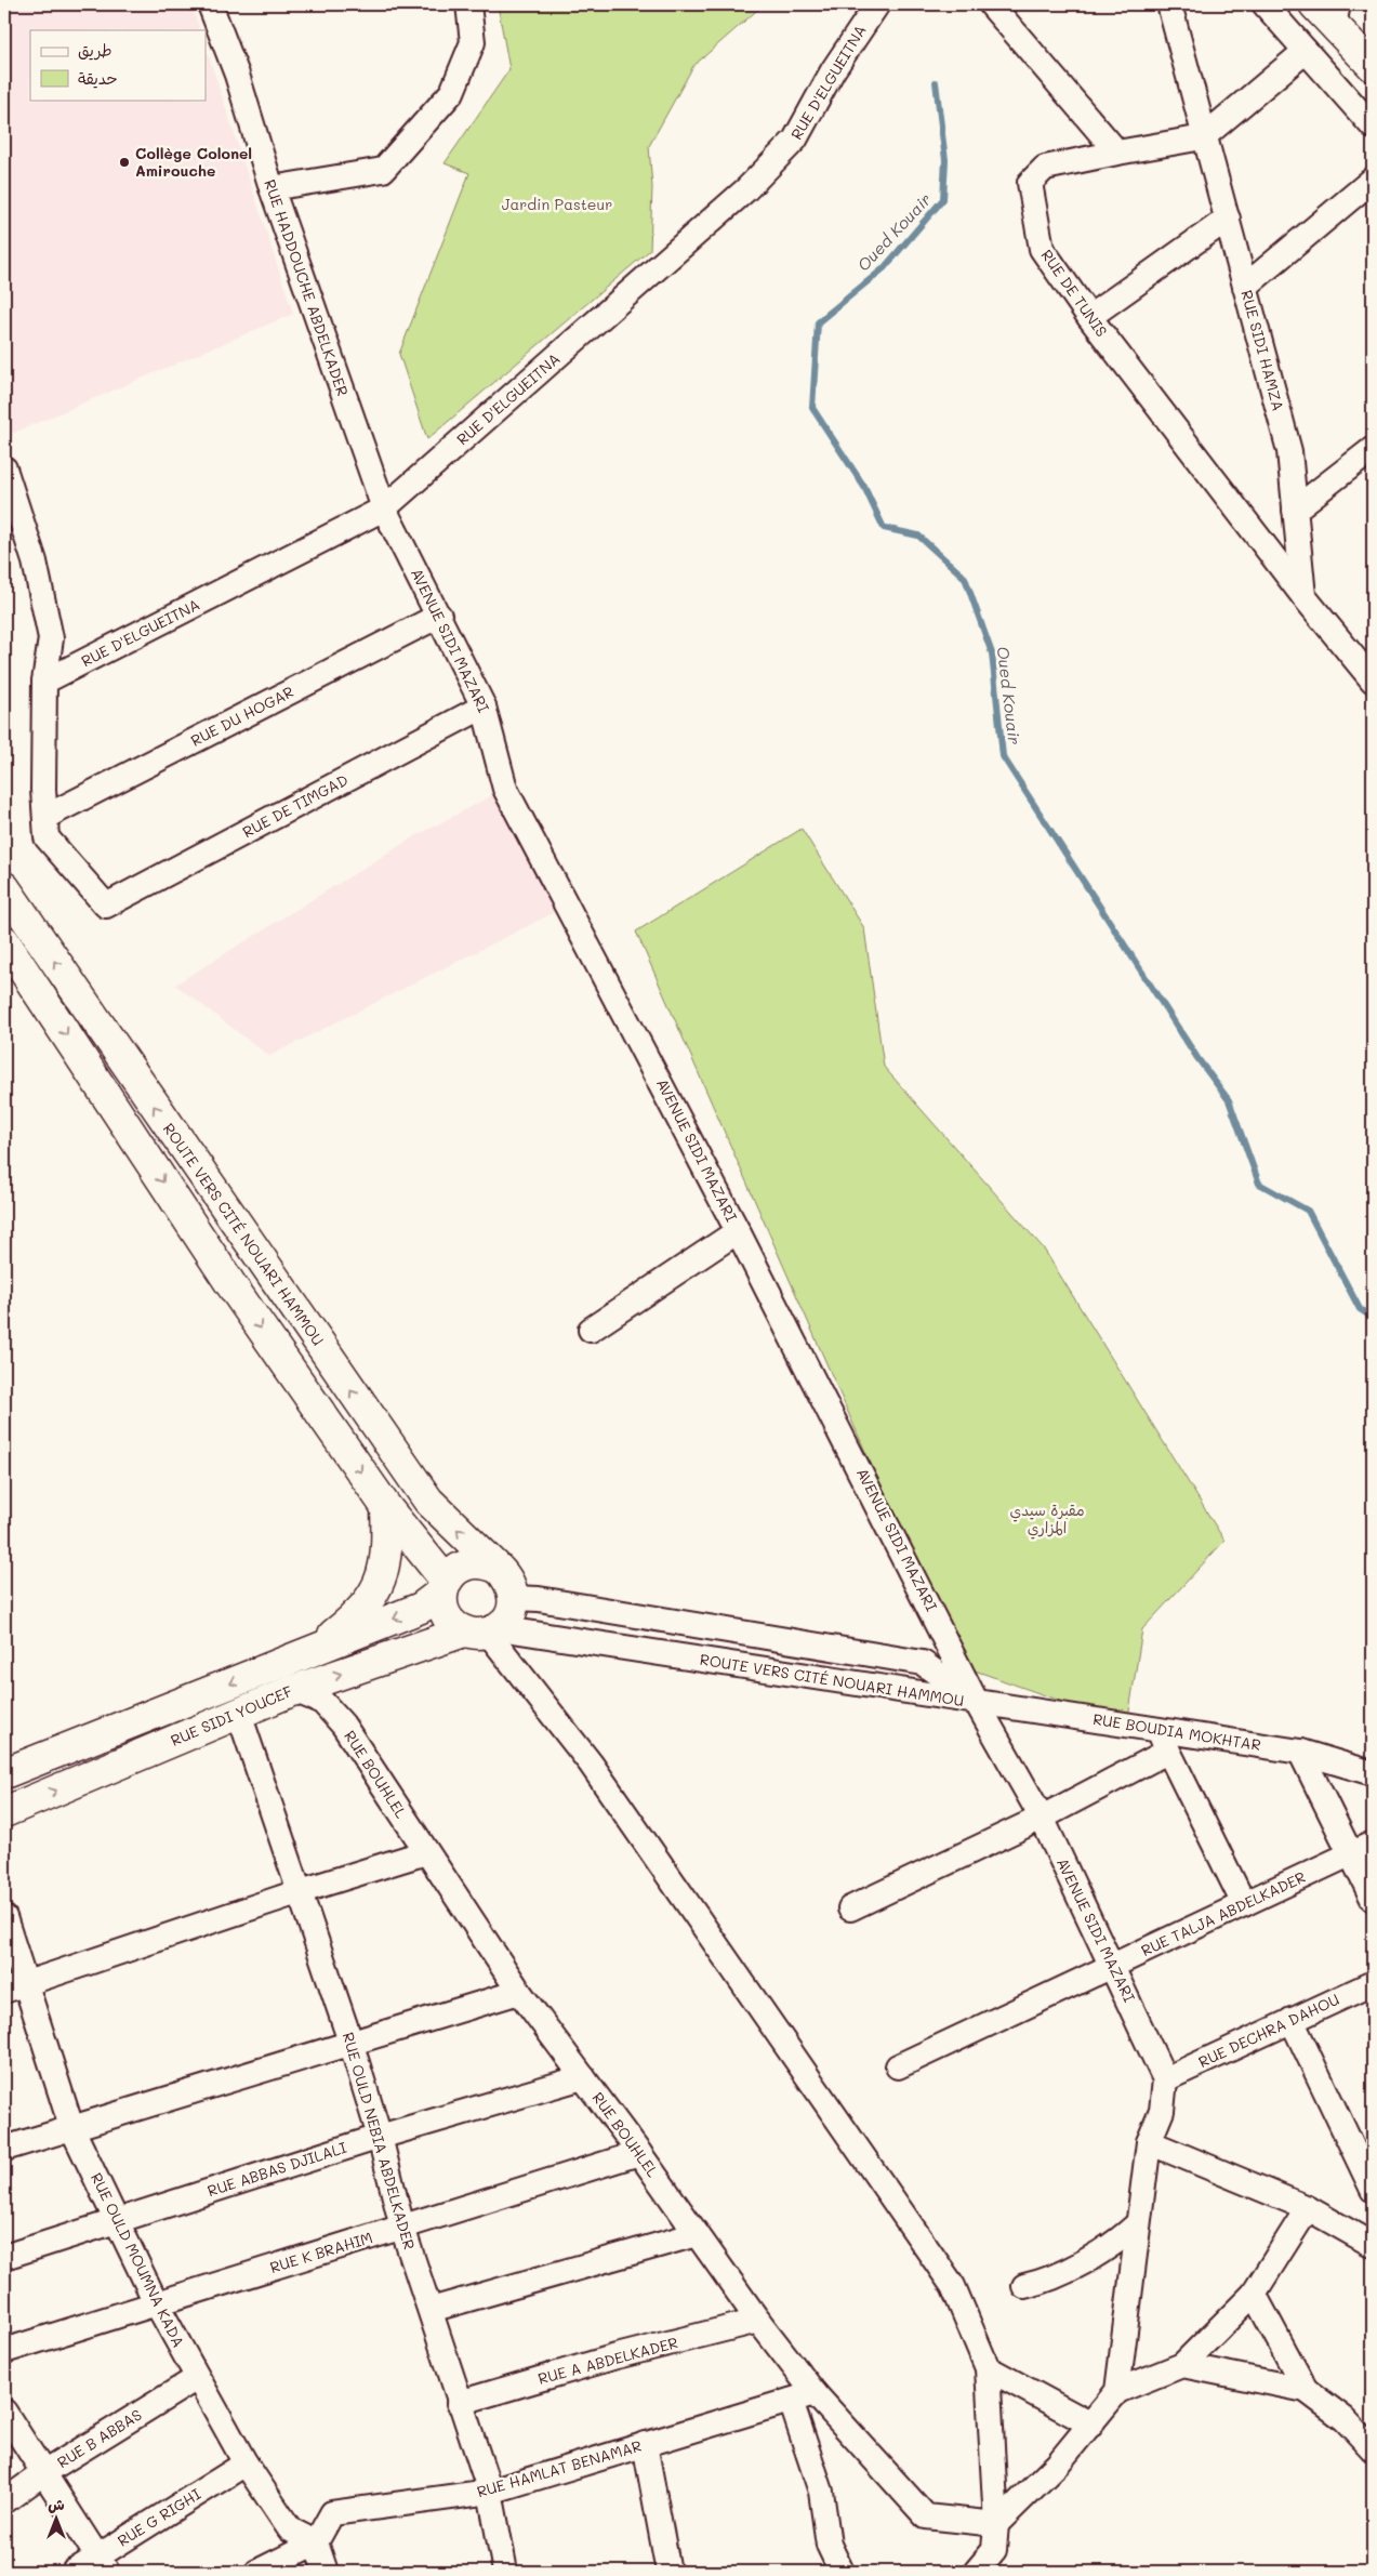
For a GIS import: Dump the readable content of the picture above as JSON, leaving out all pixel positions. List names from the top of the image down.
{
  "streets": {
    "main road": ["ROUTE VERS CITÉ NOUARI HAMMOU", "RUE SIDI YOUCEF"],
    "street": [
      "RUE D'ELGUEITNA",
      "RUE HADDOUCHE ABDELKADER",
      "RUE DE TUNIS",
      "RUE SIDI HAMZA",
      "AVENUE SIDI MAZARI",
      "RUE DU HOGAR",
      "RUE DE TIMGAD",
      "RUE BOUDIA MOKHTAR",
      "RUE BOUHLEL",
      "RUE TALJA ABDELKADER",
      "RUE DECHRA DAHOU",
      "RUE OULD NEBIA ABDELKADER",
      "RUE ABBAS DJILALI",
      "RUE K BRAHIM",
      "RUE OULD MOUMNA KADA",
      "RUE A ABDELKADER",
      "RUE B ABBAS",
      "RUE HAMLAT BENAMAR",
      "RUE G RIGHI"
    ]
  },
  "crossings": [
    ["RUE D'ELGUEITNA", "RUE HADDOUCHE ABDELKADER"],
    ["RUE D'ELGUEITNA", "AVENUE SIDI MAZARI"],
    ["RUE HADDOUCHE ABDELKADER", "AVENUE SIDI MAZARI"],
    ["RUE DE TUNIS", "RUE SIDI HAMZA"],
    ["AVENUE SIDI MAZARI", "RUE DU HOGAR"],
    ["AVENUE SIDI MAZARI", "RUE DE TIMGAD"],
    ["AVENUE SIDI MAZARI", "ROUTE VERS CITÉ NOUARI HAMMOU"],
    ["AVENUE SIDI MAZARI", "RUE BOUDIA MOKHTAR"],
    ["AVENUE SIDI MAZARI", "RUE TALJA ABDELKADER"],
    ["AVENUE SIDI MAZARI", "RUE DECHRA DAHOU"],
    ["RUE DU HOGAR", "RUE DE TIMGAD"],
    ["ROUTE VERS CITÉ NOUARI HAMMOU", "RUE SIDI YOUCEF"],
    ["ROUTE VERS CITÉ NOUARI HAMMOU", "RUE BOUDIA MOKHTAR"],
    ["RUE SIDI YOUCEF", "RUE BOUHLEL"],
    ["RUE SIDI YOUCEF", "RUE OULD NEBIA ABDELKADER"],
    ["RUE BOUHLEL", "RUE ABBAS DJILALI"],
    ["RUE BOUHLEL", "RUE K BRAHIM"],
    ["RUE BOUHLEL", "RUE A ABDELKADER"],
    ["RUE BOUHLEL", "RUE HAMLAT BENAMAR"],
    ["RUE OULD NEBIA ABDELKADER", "RUE ABBAS DJILALI"],
    ["RUE OULD NEBIA ABDELKADER", "RUE K BRAHIM"],
    ["RUE OULD NEBIA ABDELKADER", "RUE A ABDELKADER"],
    ["RUE OULD NEBIA ABDELKADER", "RUE HAMLAT BENAMAR"],
    ["RUE ABBAS DJILALI", "RUE OULD MOUMNA KADA"],
    ["RUE K BRAHIM", "RUE OULD MOUMNA KADA"],
    ["RUE OULD MOUMNA KADA", "RUE B ABBAS"],
    ["RUE OULD MOUMNA KADA", "RUE HAMLAT BENAMAR"],
    ["RUE OULD MOUMNA KADA", "RUE G RIGHI"]
  ],
  "water": ["Oued Kouair"],
  "parks": ["Jardin Pasteur", "مقبرة سيدي المزاري"],
  "places": ["Collège Colonel Amirouche"],
  "legend": ["طريق", "حديقة"],
  "north": "top"
}
